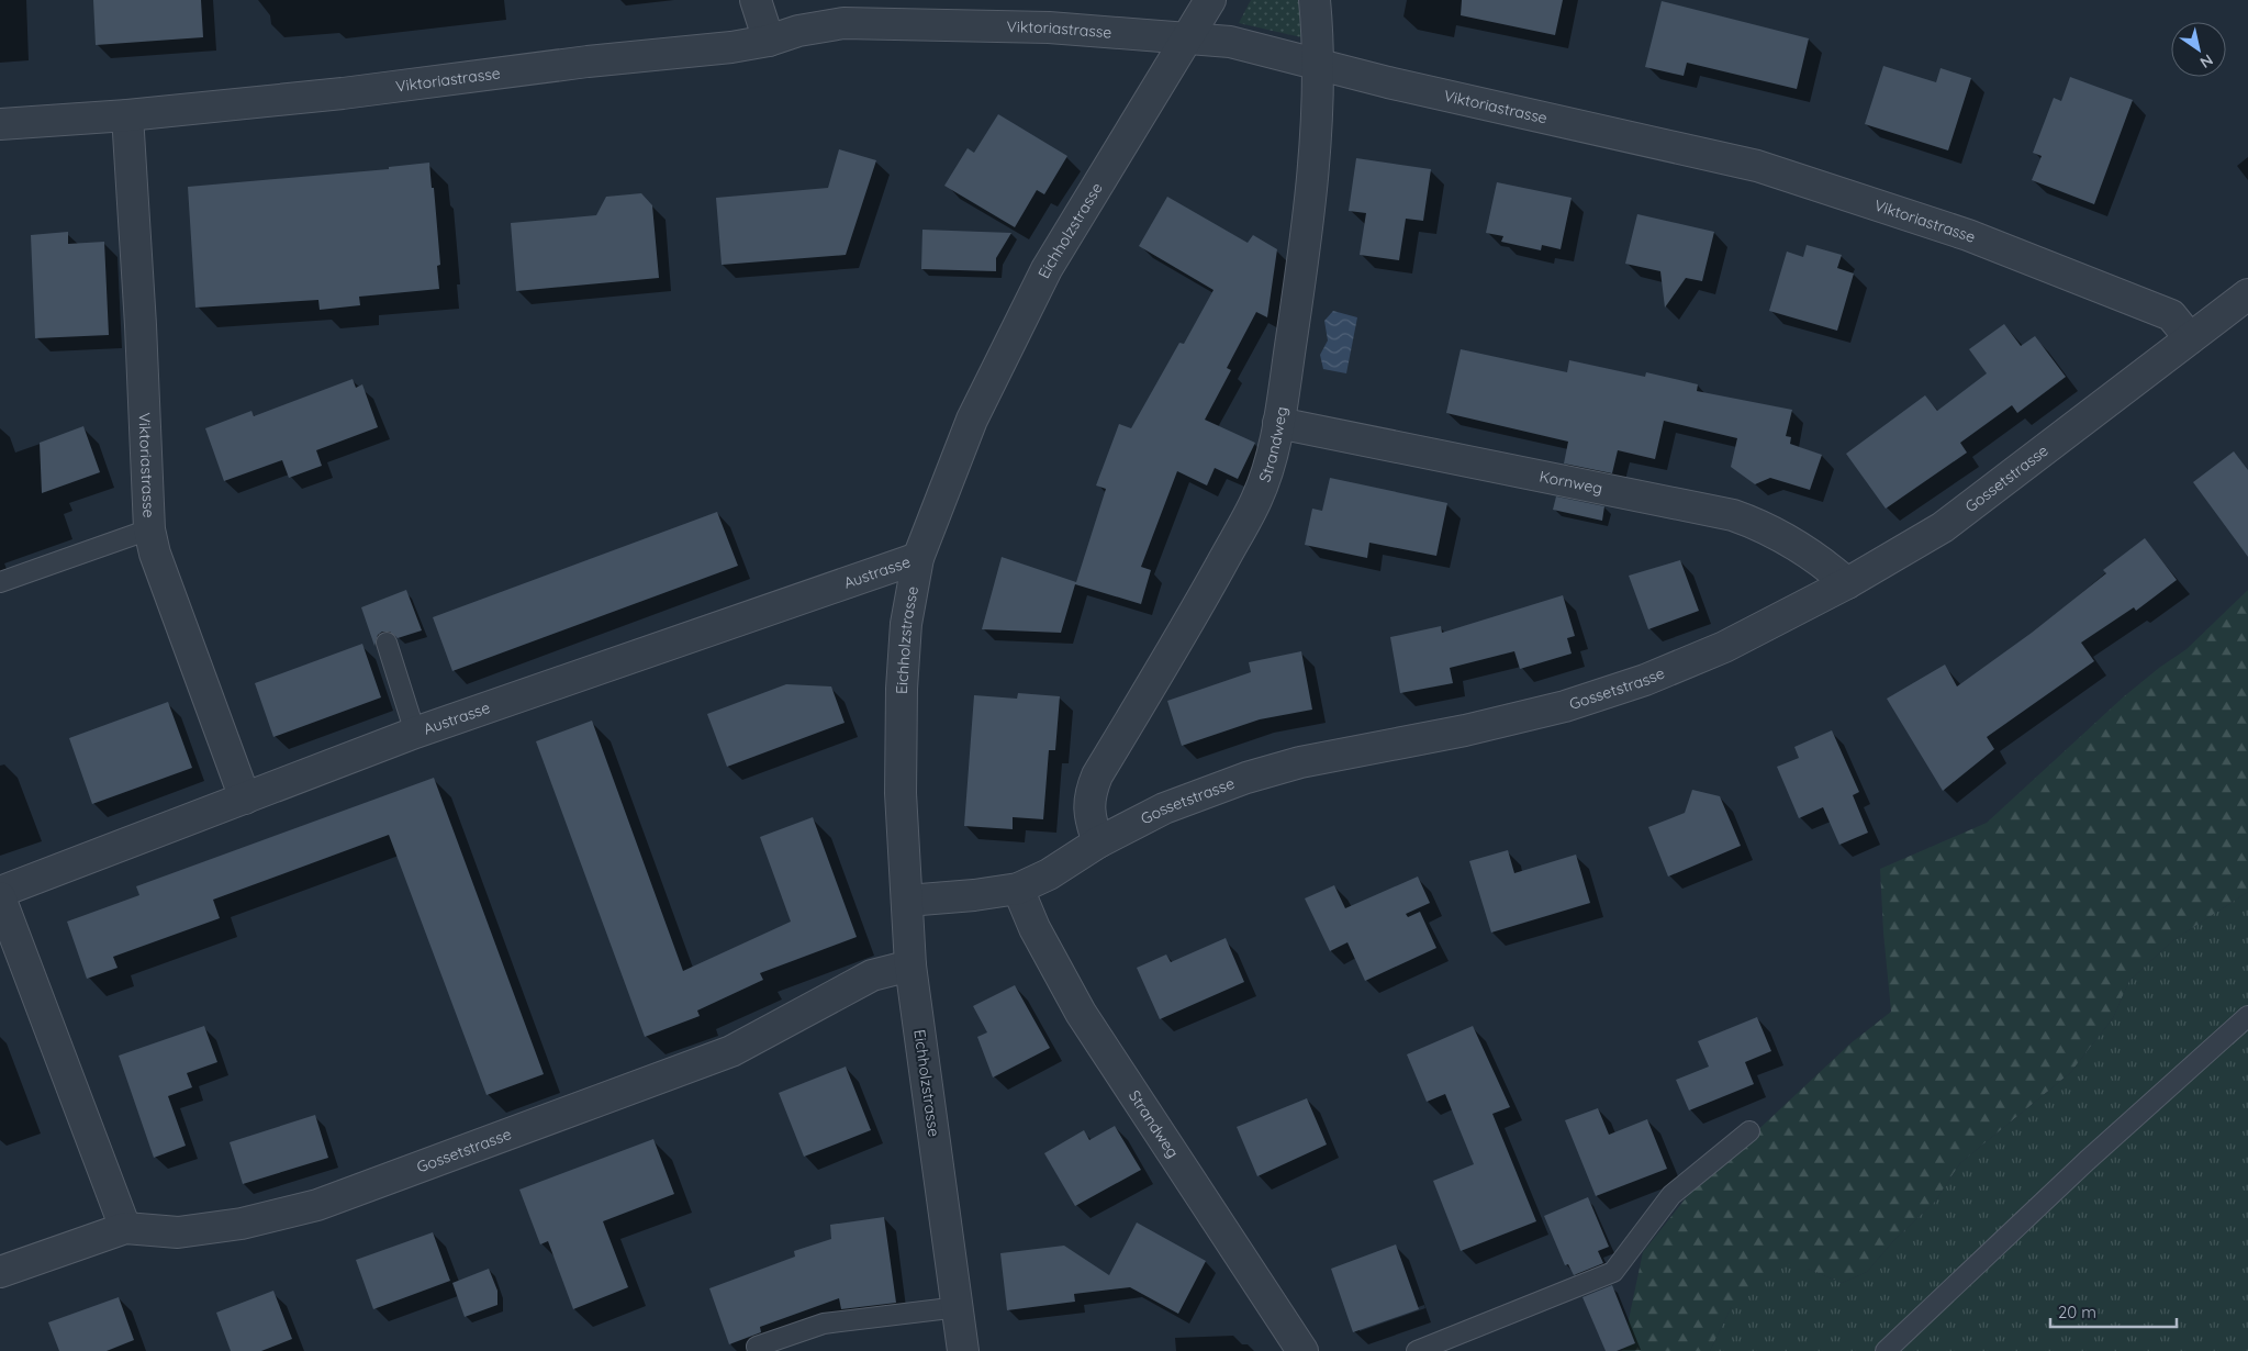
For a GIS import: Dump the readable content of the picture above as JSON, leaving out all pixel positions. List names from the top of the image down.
{
  "streets": {
    "street": [
      "Viktoriastrasse",
      "Eichholzstrasse",
      "Strandweg",
      "Gossetstrasse",
      "Kornweg",
      "Austrasse"
    ]
  },
  "crossings": [
    ["Viktoriastrasse", "Eichholzstrasse"],
    ["Viktoriastrasse", "Strandweg"],
    ["Viktoriastrasse", "Gossetstrasse"],
    ["Viktoriastrasse", "Austrasse"],
    ["Eichholzstrasse", "Gossetstrasse"],
    ["Eichholzstrasse", "Austrasse"],
    ["Strandweg", "Gossetstrasse"],
    ["Strandweg", "Kornweg"],
    ["Gossetstrasse", "Kornweg"]
  ],
  "scale_bar": "20 m",
  "north": "bottom right"
}
